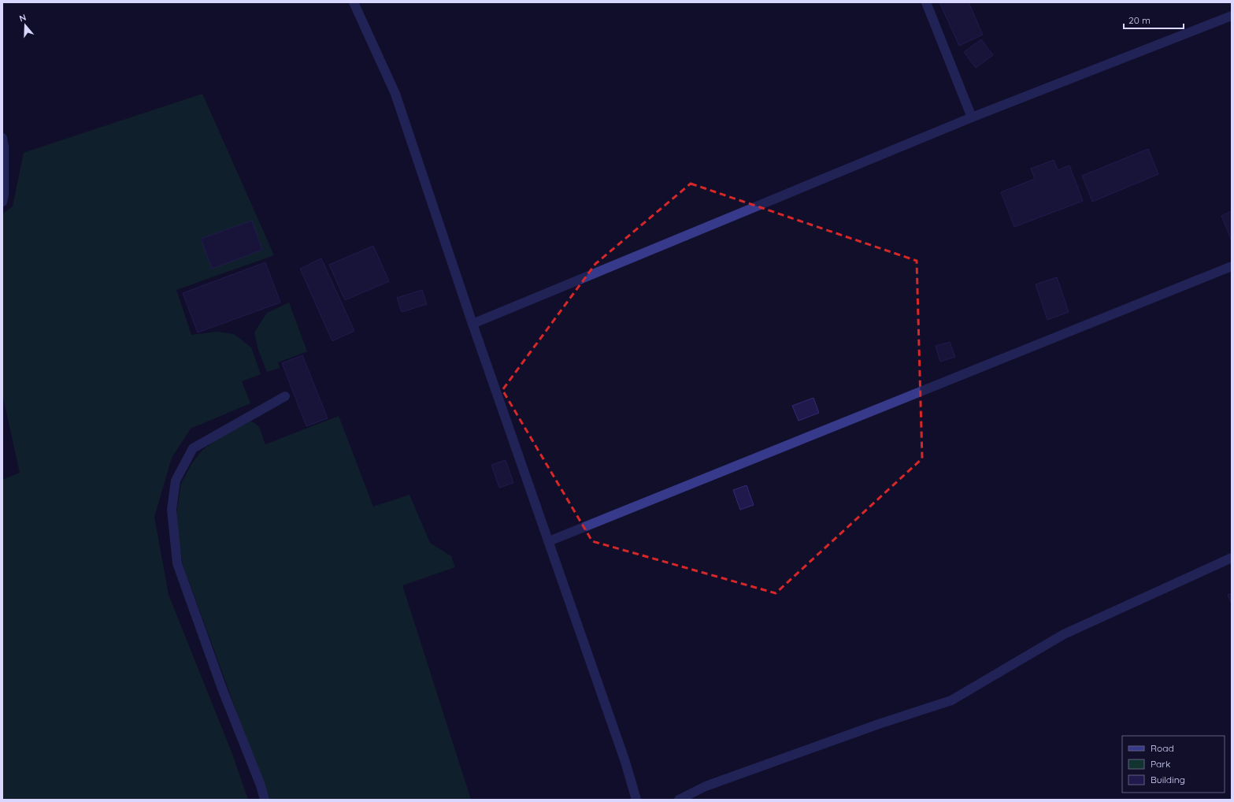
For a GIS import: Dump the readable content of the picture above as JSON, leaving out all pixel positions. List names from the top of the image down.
{
  "legend": ["Road", "Park", "Building"],
  "scale_bar": "20 m",
  "north": "top"
}
